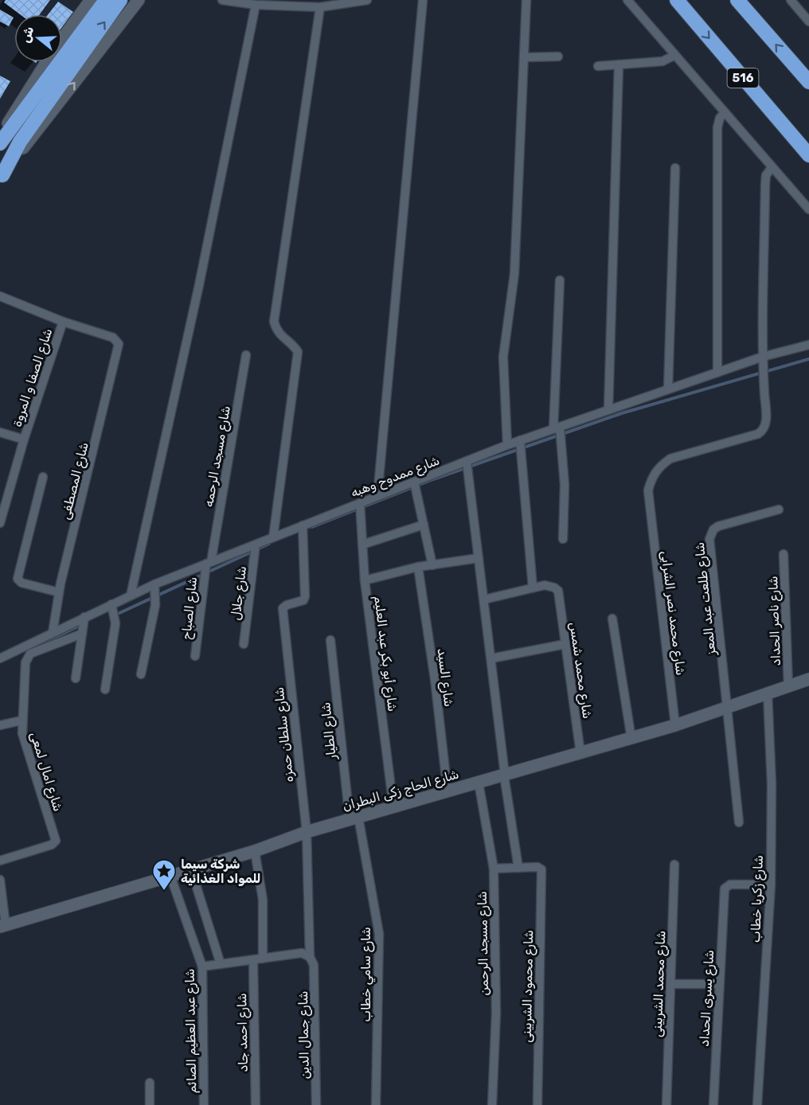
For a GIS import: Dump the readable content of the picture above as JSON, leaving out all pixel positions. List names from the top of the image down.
{
  "streets": {
    "highway": ["516"],
    "street": [
      "شارع الصفا و المروة",
      "شارع مسجد الرحمه",
      "شارع ممدوح وهبه",
      "شارع المصطفى",
      "شارع جلال",
      "شارع طلعت عبد المعز",
      "شارع الصباح",
      "شارع محمد نصر الشرابى",
      "شارع ناصر الحداد",
      "شارع أبو بكر عبد العليم",
      "شارع محمد شمس",
      "شارع السيد",
      "شارع الطيار",
      "شارع سلطان حمزه",
      "شارع امال لمعى",
      "شارع الحاج زكى البطران",
      "شارع زكريا خطاب",
      "شارع مسجد الرحمن",
      "شارع سامي خطاب",
      "شارع محمد الشربينى",
      "شارع محمود الشربينى",
      "شارع يسرى الحداد",
      "شارع عبد العظيم الصائم",
      "شارع احمد جاد",
      "شارع جمال الدين"
    ]
  },
  "crossings": [
    ["شارع الصفا و المروة", "شارع المصطفى"],
    ["شارع مسجد الرحمه", "شارع ممدوح وهبه"],
    ["شارع مسجد الرحمه", "شارع الصباح"],
    ["شارع ممدوح وهبه", "شارع المصطفى"],
    ["شارع ممدوح وهبه", "شارع جلال"],
    ["شارع ممدوح وهبه", "شارع الصباح"],
    ["شارع ممدوح وهبه", "شارع محمد نصر الشرابى"],
    ["شارع ممدوح وهبه", "شارع أبو بكر عبد العليم"],
    ["شارع ممدوح وهبه", "شارع سلطان حمزه"],
    ["شارع طلعت عبد المعز", "شارع الحاج زكى البطران"],
    ["شارع محمد نصر الشرابى", "شارع الحاج زكى البطران"],
    ["شارع ناصر الحداد", "شارع الحاج زكى البطران"],
    ["شارع أبو بكر عبد العليم", "شارع الحاج زكى البطران"],
    ["شارع محمد شمس", "شارع الحاج زكى البطران"],
    ["شارع السيد", "شارع الحاج زكى البطران"],
    ["شارع الطيار", "شارع الحاج زكى البطران"],
    ["شارع الطيار", "شارع سامي خطاب"],
    ["شارع سلطان حمزه", "شارع الحاج زكى البطران"],
    ["شارع سلطان حمزه", "شارع جمال الدين"],
    ["شارع الحاج زكى البطران", "شارع زكريا خطاب"],
    ["شارع الحاج زكى البطران", "شارع مسجد الرحمن"],
    ["شارع الحاج زكى البطران", "شارع سامي خطاب"],
    ["شارع الحاج زكى البطران", "شارع عبد العظيم الصائم"],
    ["شارع زكريا خطاب", "شارع يسرى الحداد"]
  ],
  "places": {
    "place": ["شركة سيما للمواد الغذائية"]
  },
  "north": "left"
}
